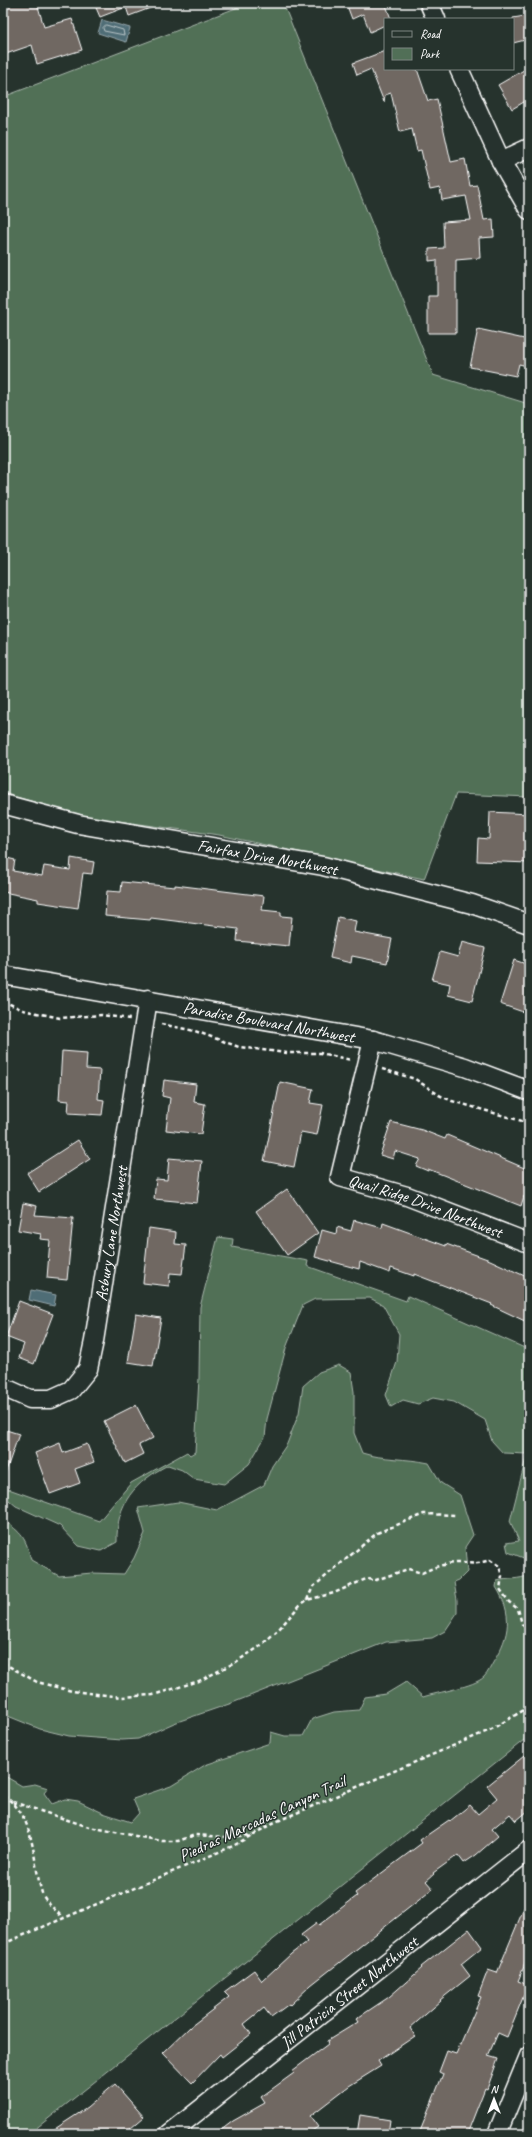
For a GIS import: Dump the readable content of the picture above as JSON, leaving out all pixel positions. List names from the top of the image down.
{
  "streets": {
    "street": [
      "Fairfax Drive Northwest",
      "Paradise Boulevard Northwest",
      "Quail Ridge Drive Northwest",
      "Asbury Lane Northwest",
      "Jill Patricia Street Northwest"
    ],
    "path": ["Piedras Marcadas Canyon Trail"]
  },
  "crossings": [
    ["Paradise Boulevard Northwest", "Quail Ridge Drive Northwest"],
    ["Paradise Boulevard Northwest", "Asbury Lane Northwest"]
  ],
  "legend": ["Road", "Park"],
  "north": "top"
}
